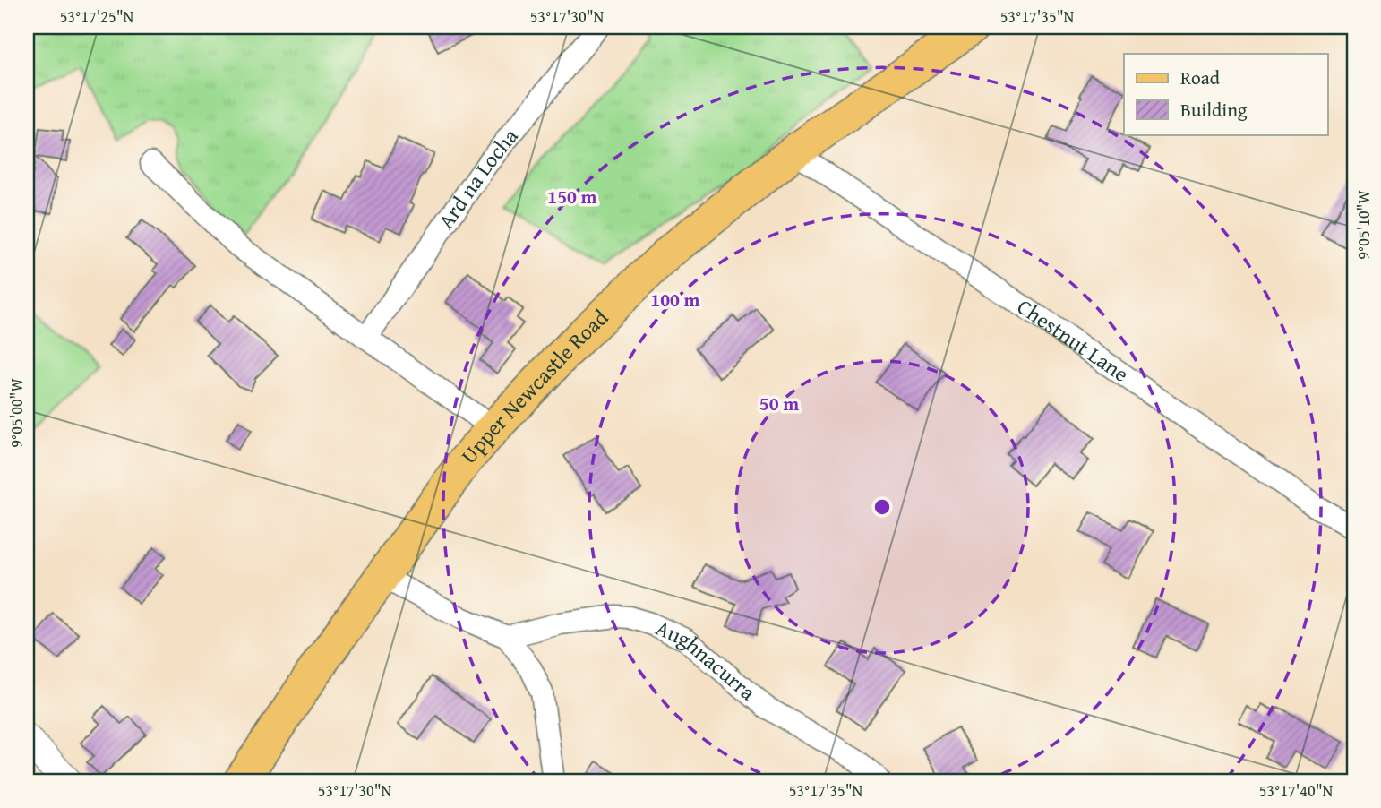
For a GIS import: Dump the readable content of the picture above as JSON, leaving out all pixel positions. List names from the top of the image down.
{
  "streets": {
    "main road": ["Upper Newcastle Road"],
    "street": ["Ard na Locha", "Chestnut Lane", "Aughnacurra"]
  },
  "crossings": [
    ["Chestnut Lane", "Upper Newcastle Road"]
  ],
  "legend": ["Road", "Building"],
  "coordinates": [
    "53°17'25\"N",
    "53°17'30\"N",
    "53°17'35\"N",
    "9°05'10\"W",
    "9°05'00\"W",
    "53°17'40\"N"
  ],
  "rings": ["150 m", "100 m", "50 m"]
}
